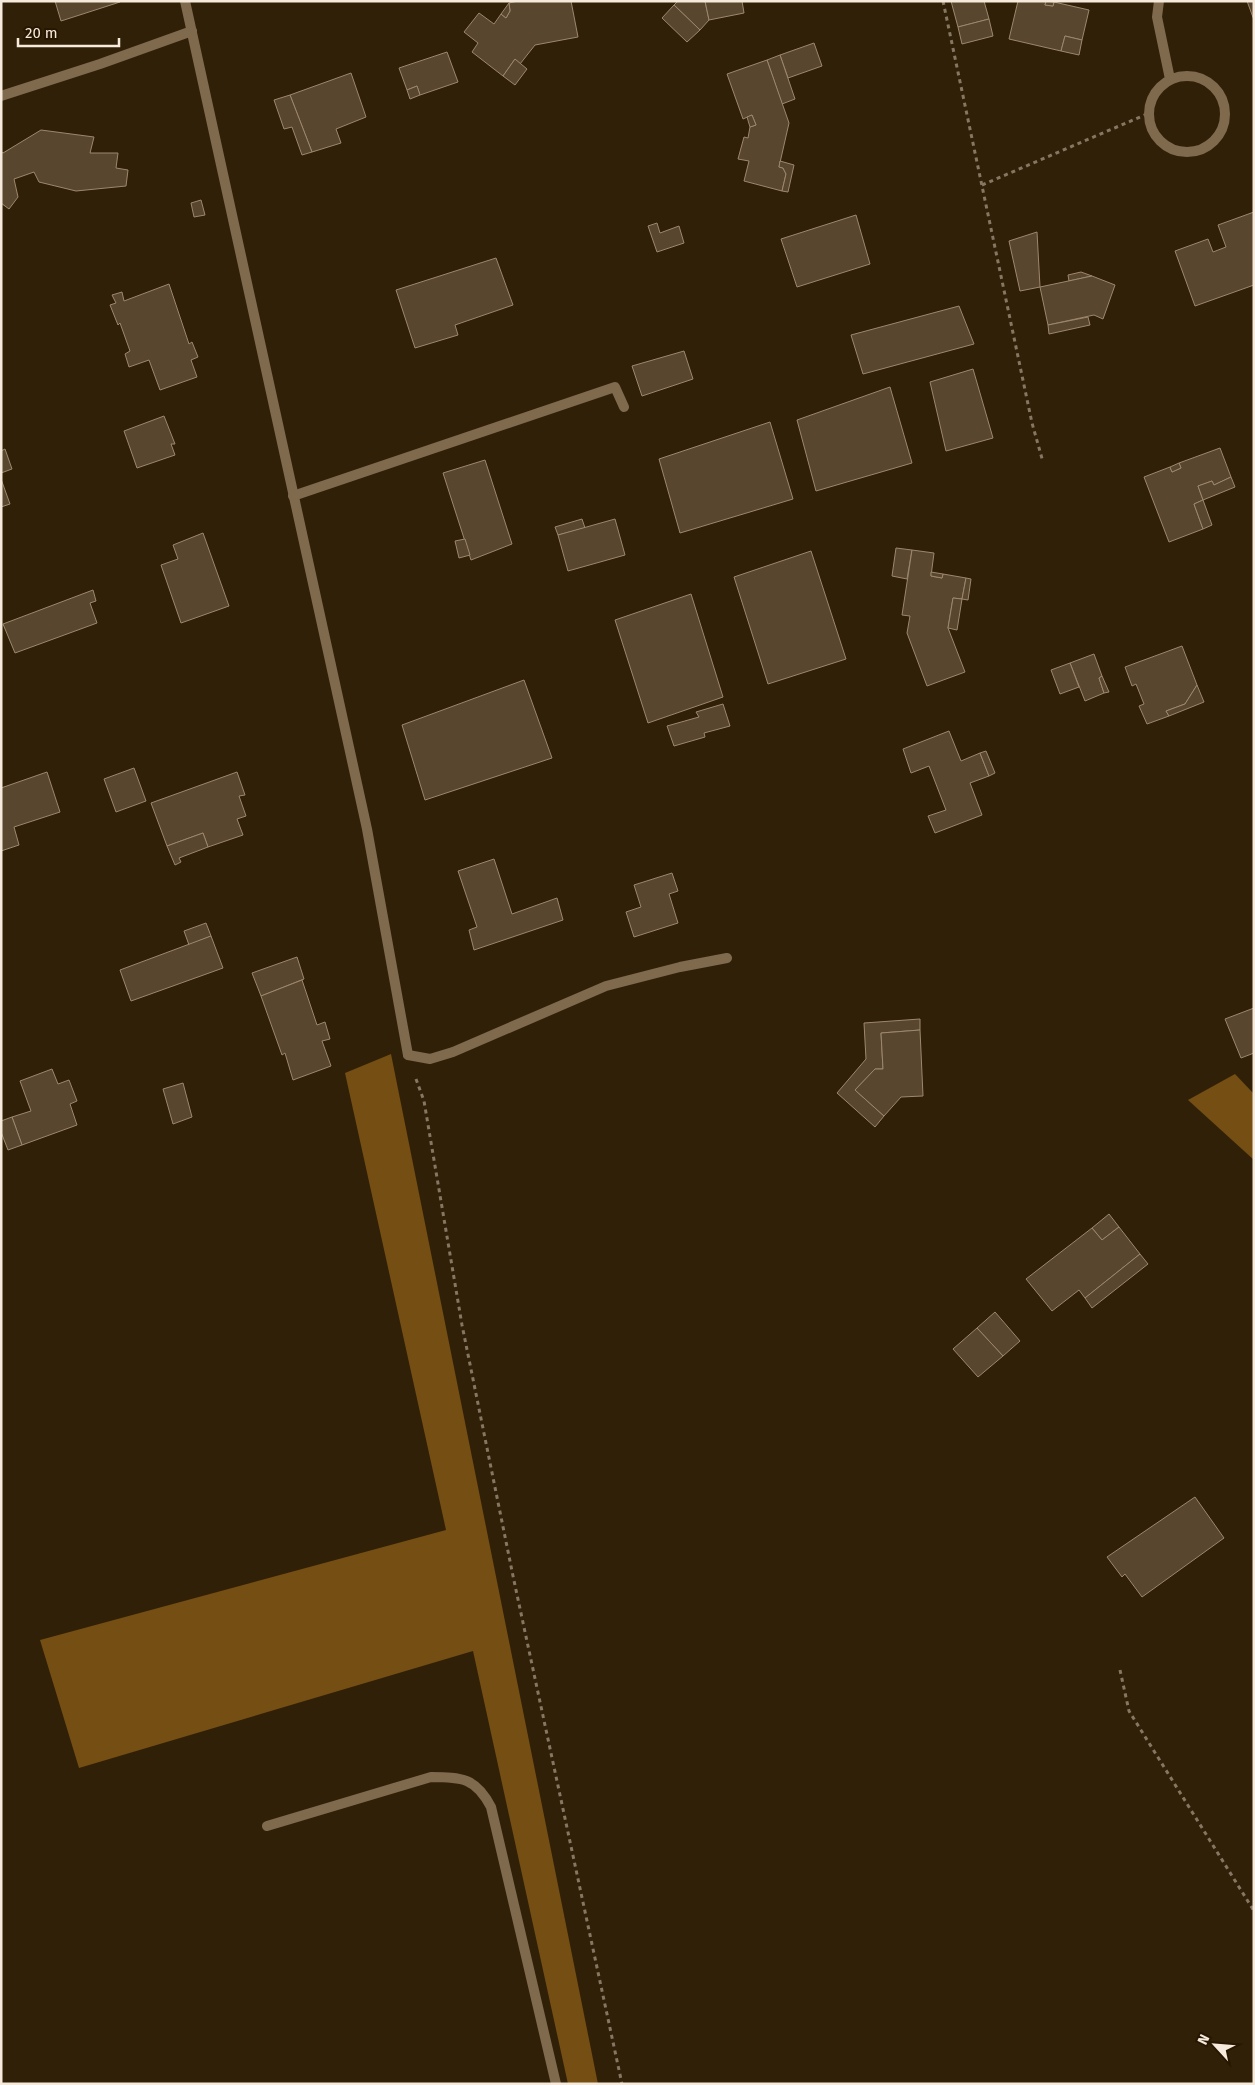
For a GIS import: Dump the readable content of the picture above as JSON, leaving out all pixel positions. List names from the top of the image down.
{
  "scale_bar": "20 m",
  "north": "top left"
}
